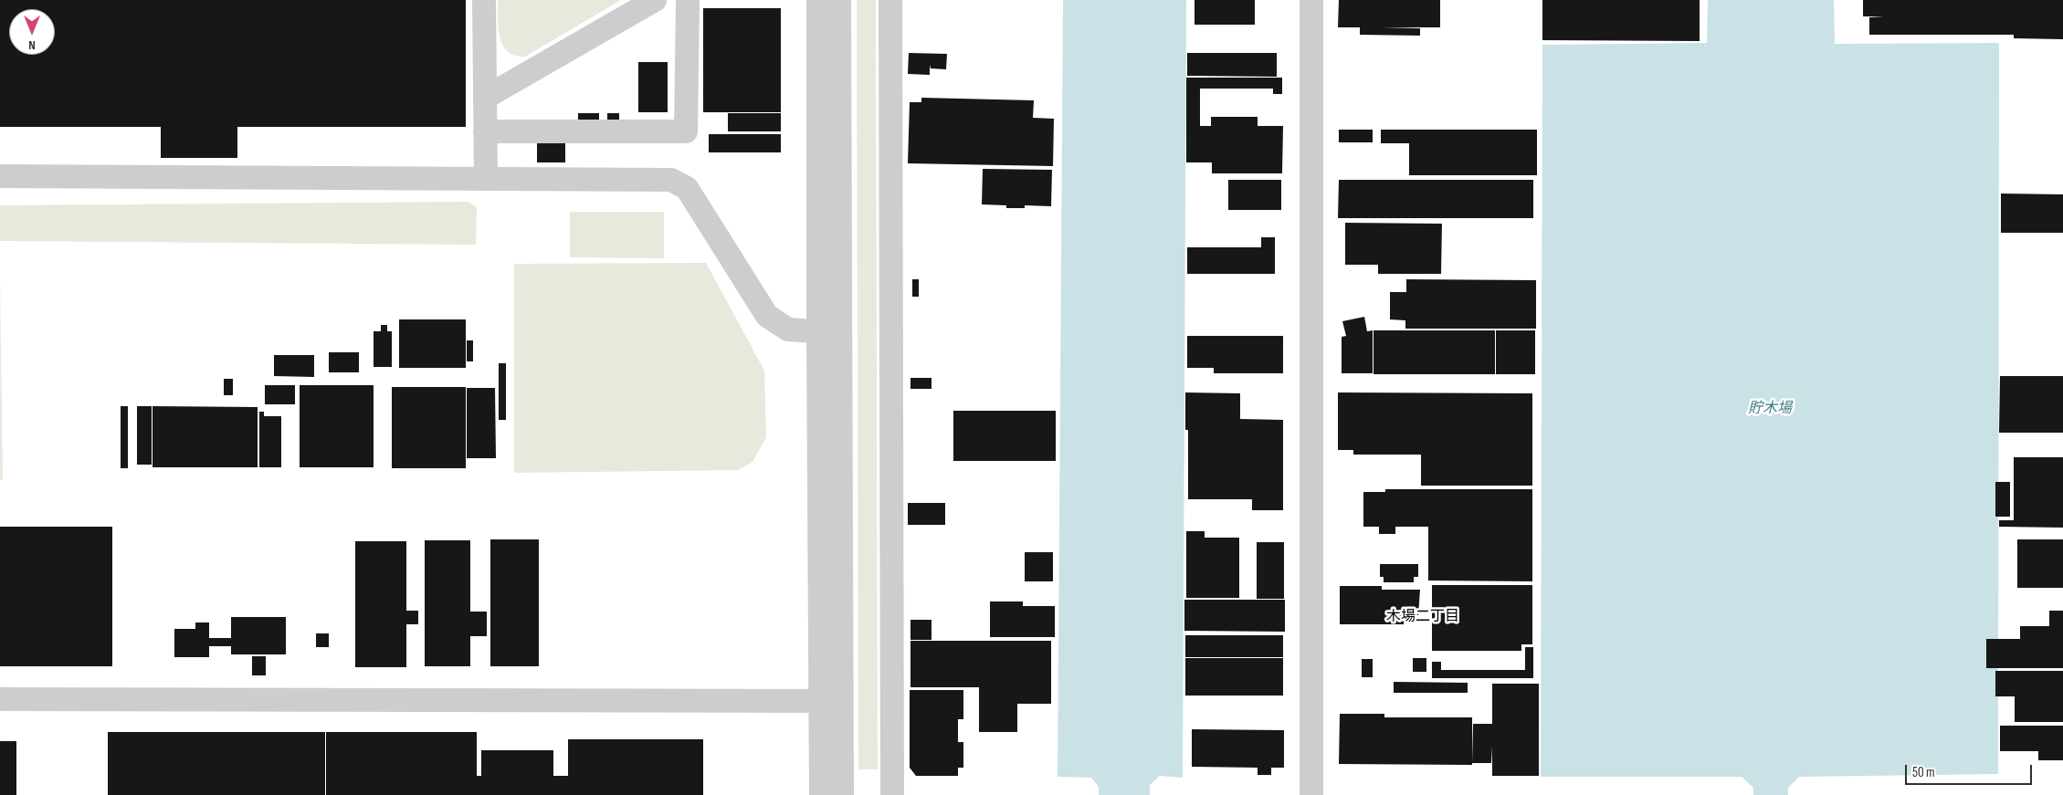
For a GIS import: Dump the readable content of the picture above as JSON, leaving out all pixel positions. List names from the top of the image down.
{
  "districts": ["木場二丁目"],
  "water": ["貯木場"],
  "scale_bar": "50 m",
  "north": "bottom"
}
